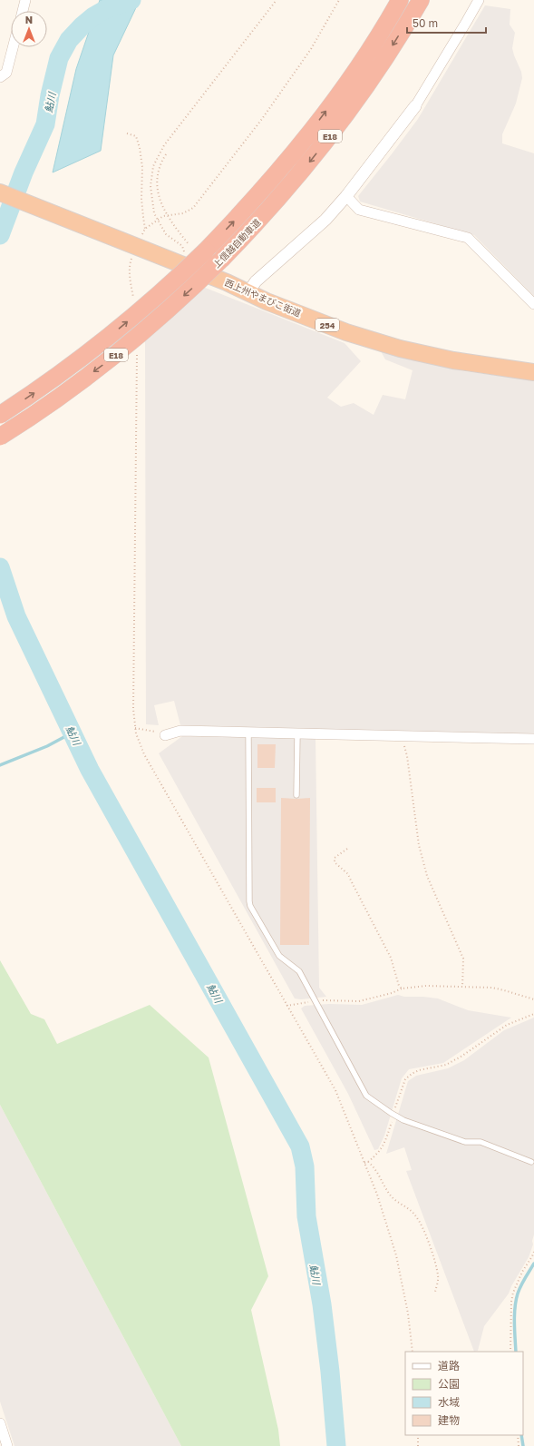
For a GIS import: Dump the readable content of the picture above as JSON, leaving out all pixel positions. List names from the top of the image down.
{
  "streets": {
    "highway": [
      "E18",
      "上信越自動車道",
      "西上州やまびこ街道",
      "254"
    ]
  },
  "water": ["鮎川"],
  "legend": [
    "道路",
    "公園",
    "水域",
    "建物"
  ],
  "scale_bar": "50 m",
  "north": "top"
}
